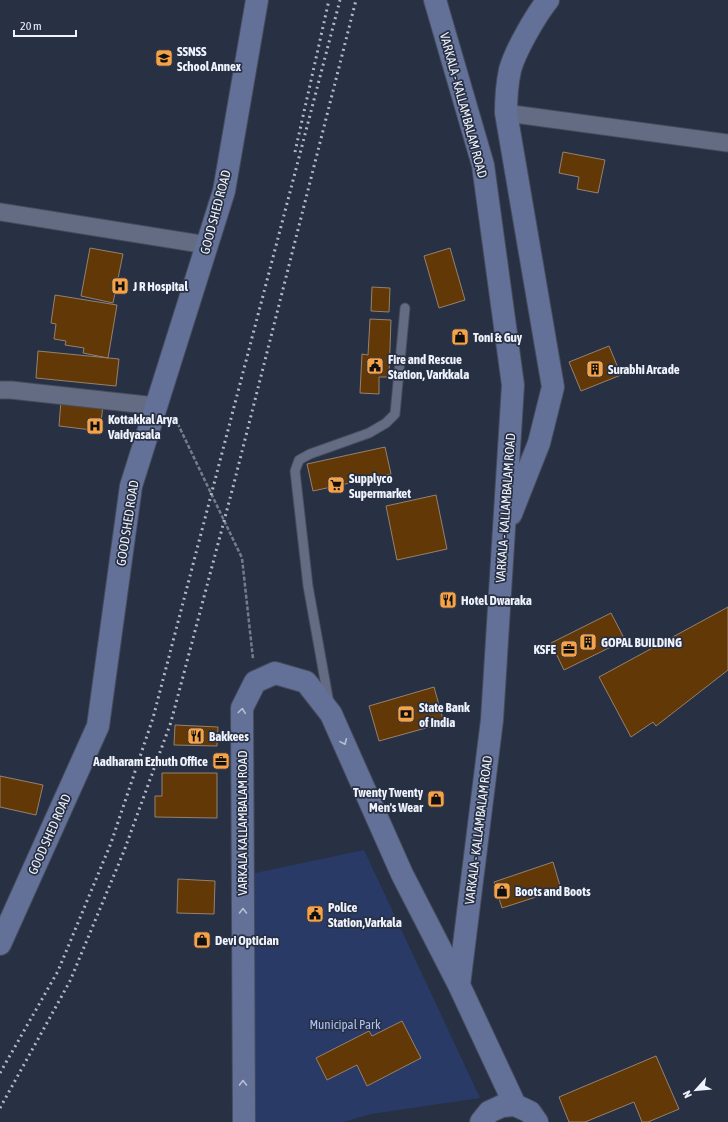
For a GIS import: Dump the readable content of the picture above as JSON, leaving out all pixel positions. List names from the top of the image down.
{
  "streets": {
    "main road": ["VARKALA - KALLAMBALAM ROAD", "GOOD SHED ROAD", "VARKALA KALLAMBALAM ROAD"]
  },
  "one_way": ["VARKALA KALLAMBALAM ROAD"],
  "parks": ["Municipal Park"],
  "places": {
    "school or university": ["SSNSS School Annex"],
    "hospital": ["J R Hospital", "Kottakkal Arya Vaidyasala"],
    "shop": [
      "Toni & Guy",
      "Twenty Twenty Men's Wear",
      "Boots and Boots",
      "Devi Optician"
    ],
    "public building": ["Fire and Rescue Station, Varkkala", "Police Station,Varkala"],
    "building": ["Surabhi Arcade", "GOPAL BUILDING"],
    "supermarket": ["Supplyco Supermarket"],
    "restaurant": ["Hotel Dwaraka", "Bakkees"],
    "office": ["KSFE", "Aadharam Ezhuth Office"],
    "bank": ["State Bank of India"]
  },
  "scale_bar": "20 m",
  "north": "bottom left"
}
